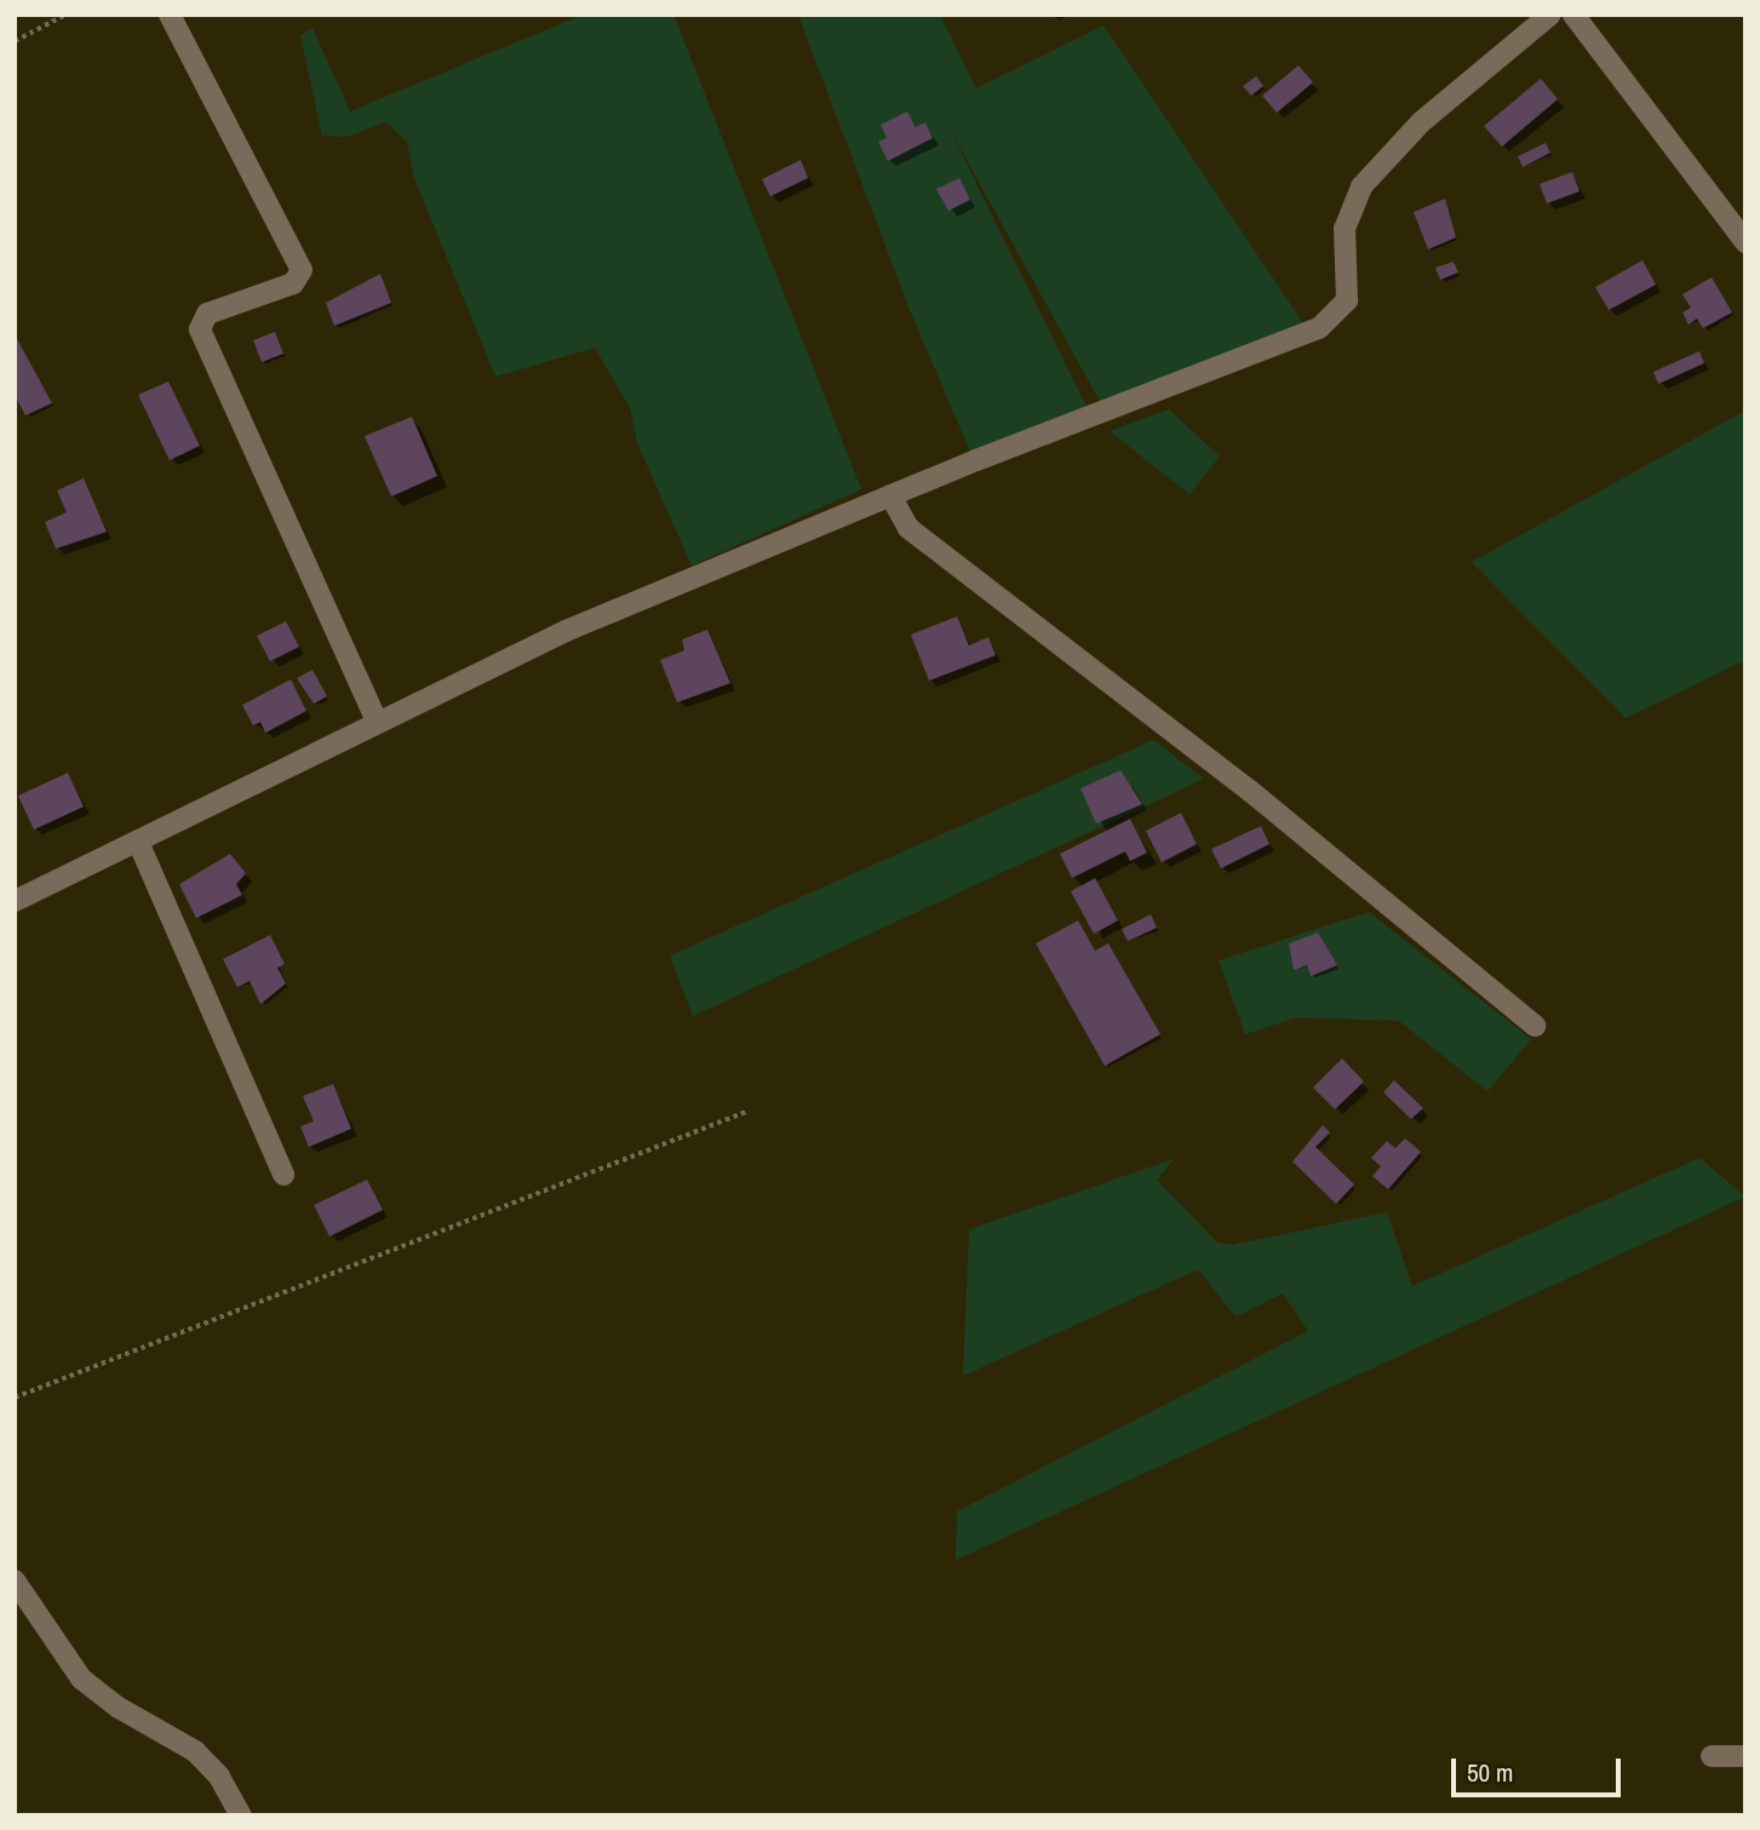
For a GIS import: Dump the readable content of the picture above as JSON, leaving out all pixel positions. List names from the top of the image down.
{
  "scale_bar": "50 m"
}
